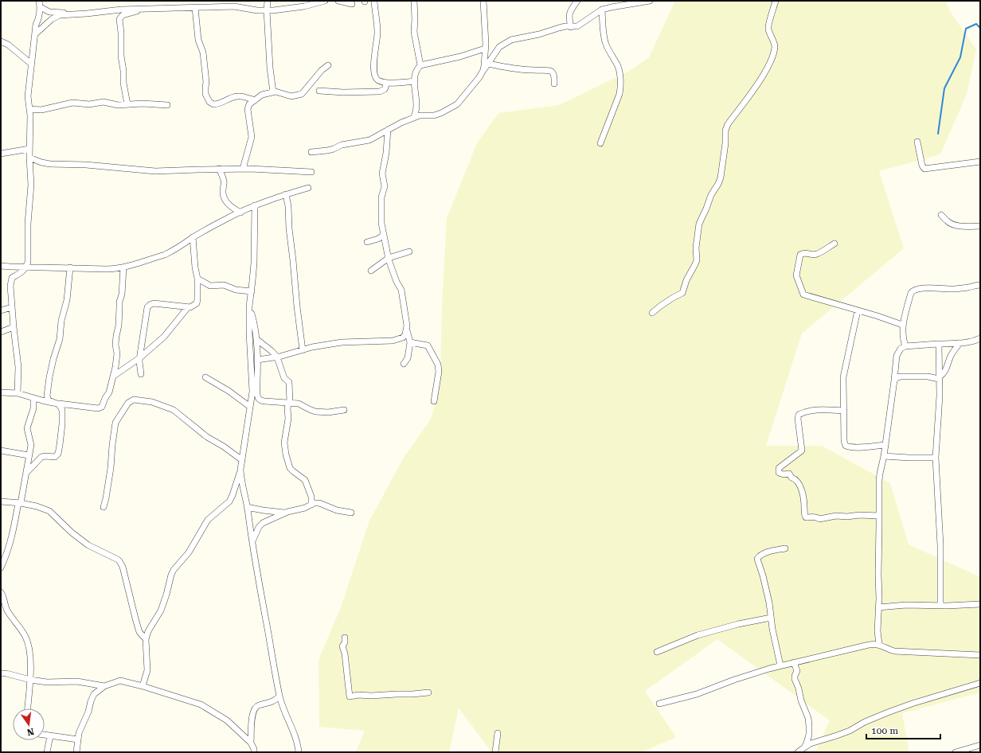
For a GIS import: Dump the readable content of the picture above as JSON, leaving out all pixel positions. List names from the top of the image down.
{
  "scale_bar": "100 m",
  "north": "bottom"
}
